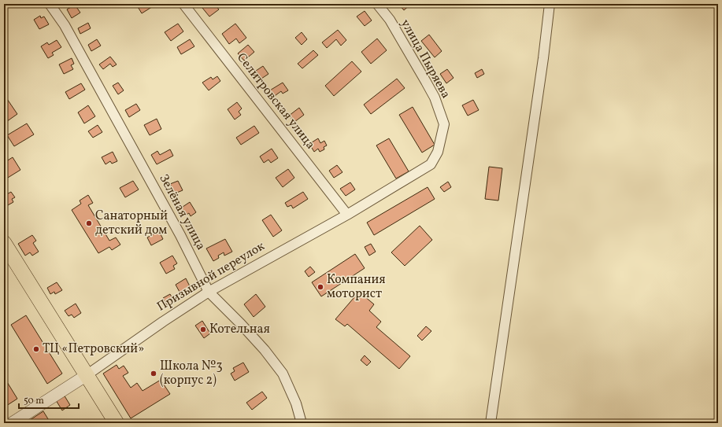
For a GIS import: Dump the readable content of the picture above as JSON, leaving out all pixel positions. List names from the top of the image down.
{
  "streets": {
    "street": [
      "улица Пыряева",
      "Селитровская улица",
      "Зелёная улица",
      "Призывной переулок"
    ]
  },
  "crossings": [
    ["улица Пыряева", "Призывной переулок"],
    ["Селитровская улица", "Призывной переулок"],
    ["Зелёная улица", "Призывной переулок"]
  ],
  "places": [
    "Санаторный детский дом",
    "Компания моторист",
    "Котельная",
    "ТЦ «Петровский»",
    "Школа №3 (корпус 2)"
  ],
  "scale_bar": "50 m"
}
